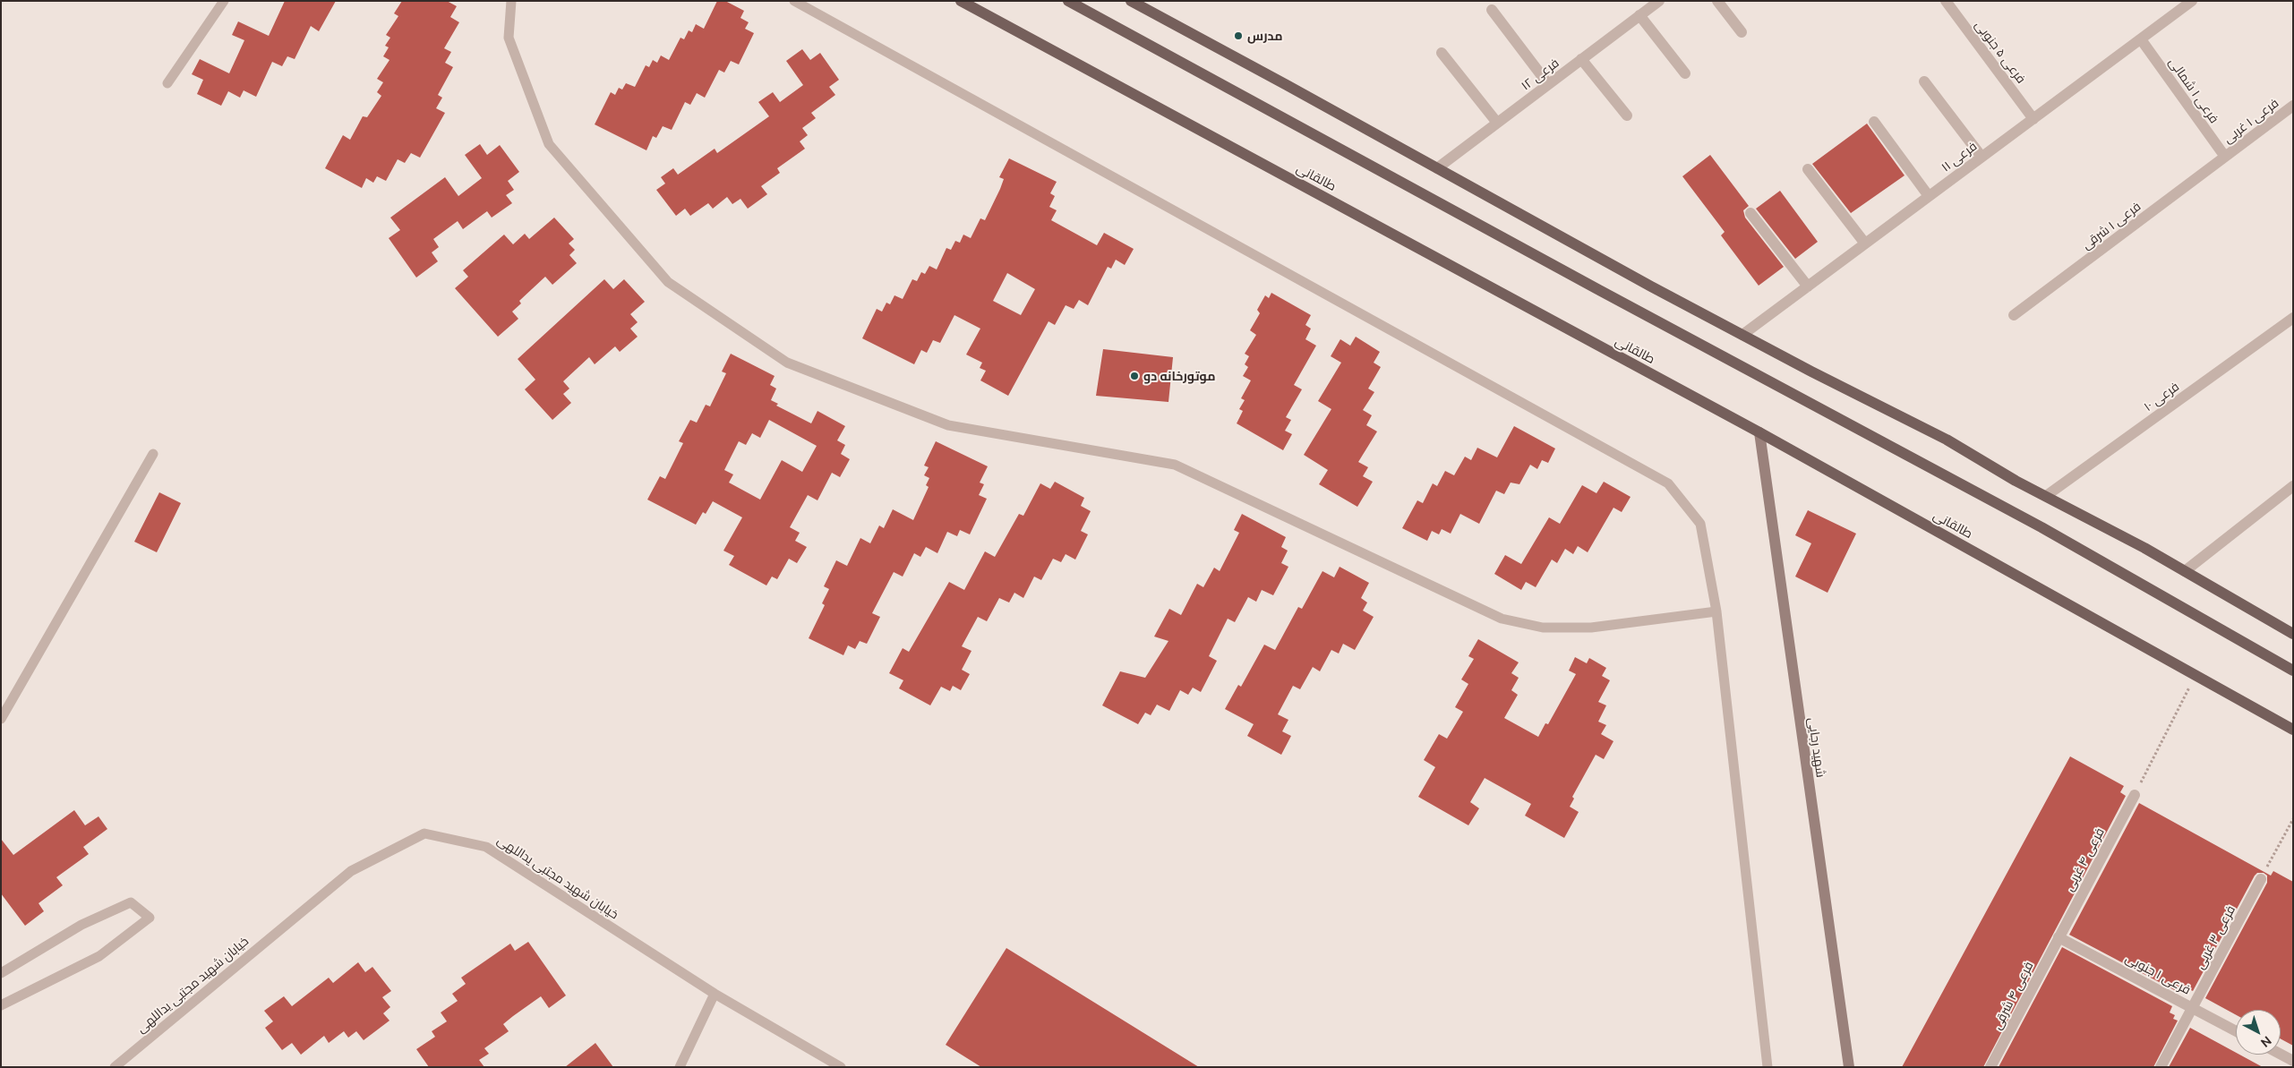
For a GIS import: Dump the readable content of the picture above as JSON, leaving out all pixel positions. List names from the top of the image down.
{
  "streets": {
    "main road": ["طالقانی"],
    "street": [
      "فرعی ۵ جنوبی",
      "فرعی ۱۲",
      "فرعی ۱ شمالی",
      "فرعی ۱ غربی",
      "فرعی ۱۱",
      "فرعی ۱ شرقی",
      "فرعی ۱۰",
      "شهید رجایی",
      "فرعی ۴ غربی",
      "فرعی ۳ غربی",
      "فرعی ۱ جنوبی",
      "فرعی ۴ شرقی"
    ],
    "lane": ["خیابان شهید مجتبی یداللهی"]
  },
  "crossings": [
    ["فرعی ۵ جنوبی", "فرعی ۱۱"],
    ["فرعی ۱ شمالی", "فرعی ۱ غربی"],
    ["فرعی ۱ شمالی", "فرعی ۱۱"],
    ["فرعی ۱ شمالی", "فرعی ۱ شرقی"],
    ["فرعی ۱ غربی", "فرعی ۱ شرقی"],
    ["طالقانی", "شهید رجایی"],
    ["فرعی ۴ غربی", "فرعی ۱ جنوبی"],
    ["فرعی ۴ غربی", "فرعی ۴ شرقی"],
    ["فرعی ۳ غربی", "فرعی ۱ جنوبی"],
    ["فرعی ۱ جنوبی", "فرعی ۴ شرقی"]
  ],
  "places": ["مدرس", "موتورخانه دو"],
  "north": "bottom right"
}
